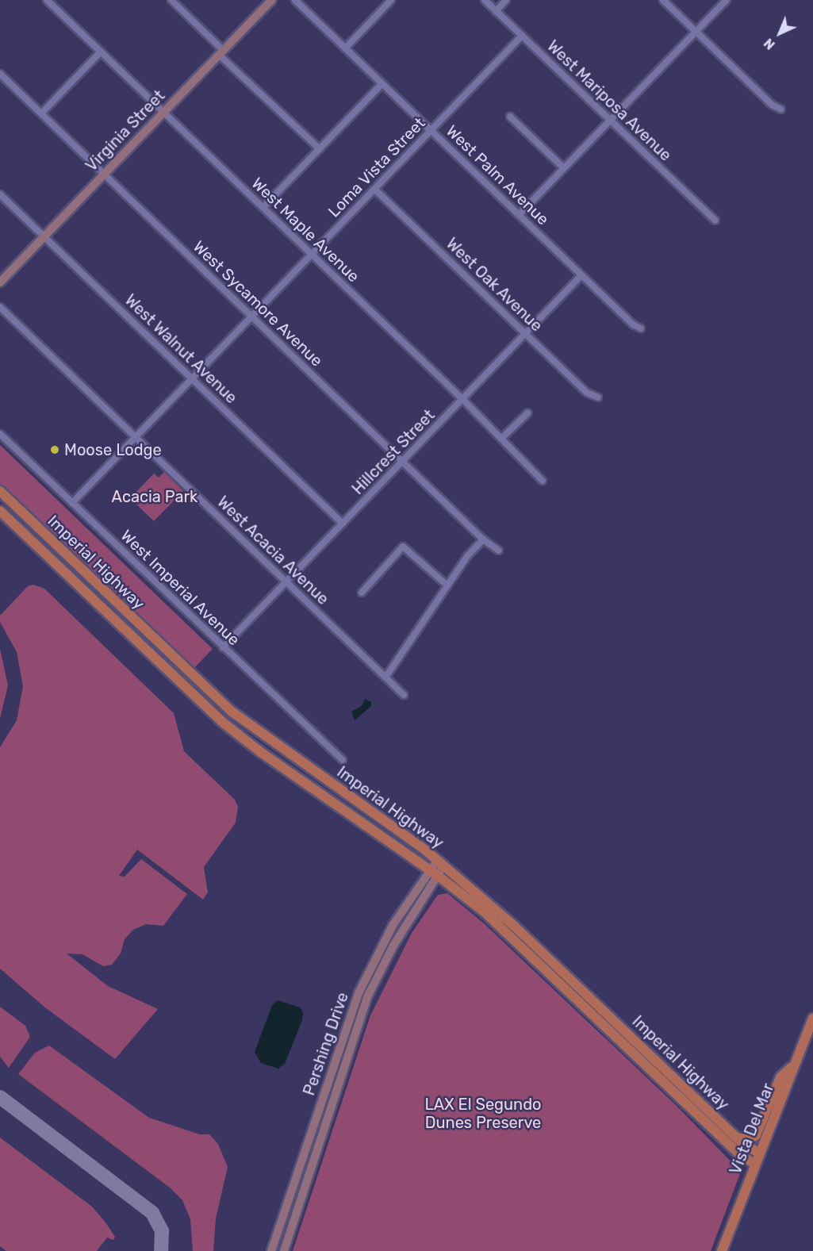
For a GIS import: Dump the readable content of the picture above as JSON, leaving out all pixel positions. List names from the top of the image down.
{
  "streets": {
    "main road": [
      "Virginia Street",
      "Imperial Highway",
      "Pershing Drive",
      "Vista Del Mar"
    ],
    "street": [
      "West Mariposa Avenue",
      "Loma Vista Street",
      "West Palm Avenue",
      "West Maple Avenue",
      "West Oak Avenue",
      "West Sycamore Avenue",
      "West Walnut Avenue",
      "Hillcrest Street",
      "West Acacia Avenue",
      "West Imperial Avenue"
    ]
  },
  "crossings": [
    ["West Mariposa Avenue", "Loma Vista Street"],
    ["Virginia Street", "West Maple Avenue"],
    ["Virginia Street", "West Sycamore Avenue"],
    ["Virginia Street", "West Walnut Avenue"],
    ["Loma Vista Street", "West Palm Avenue"],
    ["Loma Vista Street", "West Maple Avenue"],
    ["Loma Vista Street", "West Oak Avenue"],
    ["Loma Vista Street", "West Sycamore Avenue"],
    ["Loma Vista Street", "West Walnut Avenue"],
    ["Loma Vista Street", "West Acacia Avenue"],
    ["Loma Vista Street", "West Imperial Avenue"],
    ["West Palm Avenue", "Hillcrest Street"],
    ["West Maple Avenue", "Hillcrest Street"],
    ["West Oak Avenue", "Hillcrest Street"],
    ["West Sycamore Avenue", "Hillcrest Street"],
    ["West Walnut Avenue", "Hillcrest Street"],
    ["Hillcrest Street", "West Acacia Avenue"],
    ["Hillcrest Street", "West Imperial Avenue"],
    ["Imperial Highway", "Pershing Drive"],
    ["Imperial Highway", "Vista Del Mar"]
  ],
  "parks": ["Acacia Park", "LAX El Segundo Dunes Preserve"],
  "places": ["Moose Lodge"],
  "north": "bottom left"
}
